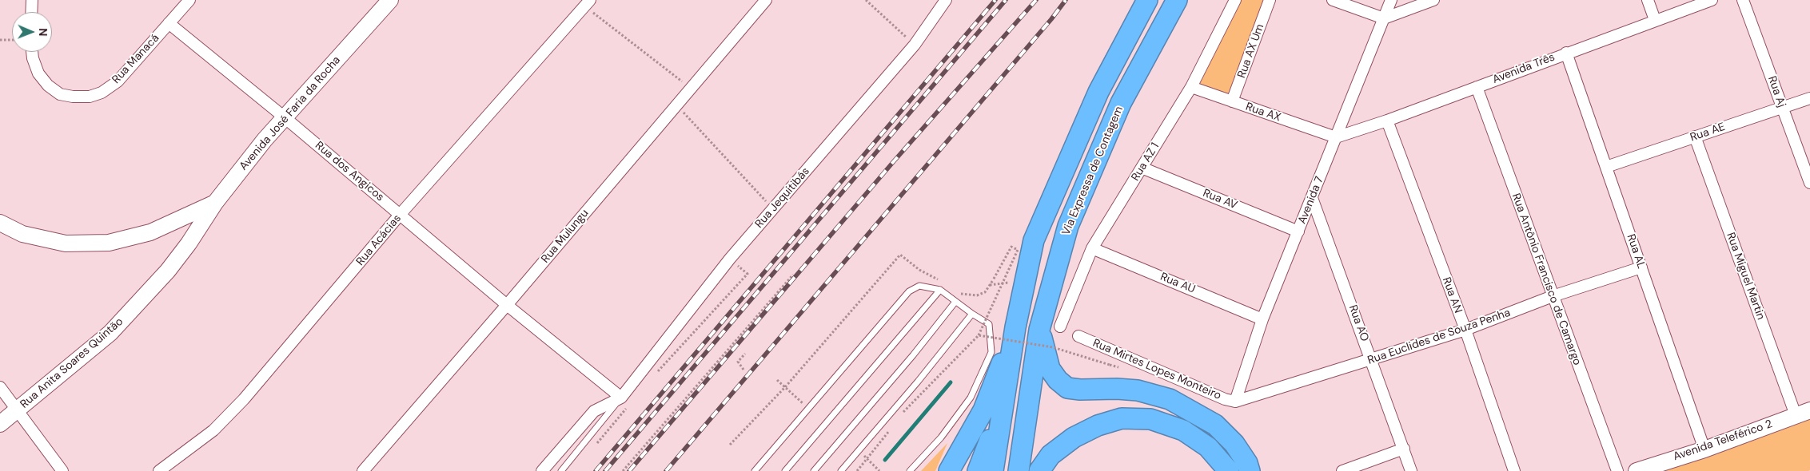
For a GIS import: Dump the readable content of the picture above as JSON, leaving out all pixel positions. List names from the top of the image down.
{
  "streets": {
    "highway": ["Via Expressa de Contagem"],
    "street": [
      "Rua AX Um",
      "Rua Manacá",
      "Avenida Três",
      "Rua Aj",
      "Rua AX",
      "Avenida José Faria da Rocha",
      "Rua AE",
      "Rua AZ 1",
      "Rua dos Angicos",
      "Rua Jequitibás",
      "Rua AV",
      "Avenida 7",
      "Rua Mulungu",
      "Rua Acácias",
      "Rua AL",
      "Rua Miguel Martin",
      "Rua Antônio Francisco de Camargo",
      "Rua AU",
      "Rua AN",
      "Rua AO",
      "Rua Euclides de Souza Penha",
      "Rua Anita Soares Quintão",
      "Rua Mirtes Lopes Monteiro",
      "Avenida Teleférico 2"
    ]
  },
  "crossings": [
    ["Rua AX Um", "Rua AX"],
    ["Rua Manacá", "Rua dos Angicos"],
    ["Avenida Três", "Rua AX"],
    ["Avenida Três", "Avenida 7"],
    ["Avenida Três", "Rua AL"],
    ["Avenida Três", "Rua Antônio Francisco de Camargo"],
    ["Avenida Três", "Rua AN"],
    ["Rua Aj", "Rua AE"],
    ["Rua AX", "Rua AZ 1"],
    ["Rua AX", "Avenida 7"],
    ["Avenida José Faria da Rocha", "Rua dos Angicos"],
    ["Avenida José Faria da Rocha", "Rua Anita Soares Quintão"],
    ["Rua AE", "Rua AL"],
    ["Rua AE", "Rua Miguel Martin"],
    ["Rua AZ 1", "Rua AV"],
    ["Rua AZ 1", "Rua AU"],
    ["Rua dos Angicos", "Rua Jequitibás"],
    ["Rua dos Angicos", "Rua Mulungu"],
    ["Rua dos Angicos", "Rua Acácias"],
    ["Rua AV", "Avenida 7"],
    ["Avenida 7", "Rua AU"],
    ["Avenida 7", "Rua AO"],
    ["Avenida 7", "Rua Euclides de Souza Penha"],
    ["Avenida 7", "Rua Mirtes Lopes Monteiro"],
    ["Rua AL", "Rua Euclides de Souza Penha"],
    ["Rua AL", "Avenida Teleférico 2"],
    ["Rua Miguel Martin", "Avenida Teleférico 2"],
    ["Rua Antônio Francisco de Camargo", "Rua Euclides de Souza Penha"],
    ["Rua AN", "Rua Euclides de Souza Penha"],
    ["Rua AO", "Rua Euclides de Souza Penha"],
    ["Rua Euclides de Souza Penha", "Rua Mirtes Lopes Monteiro"]
  ],
  "north": "right"
}
